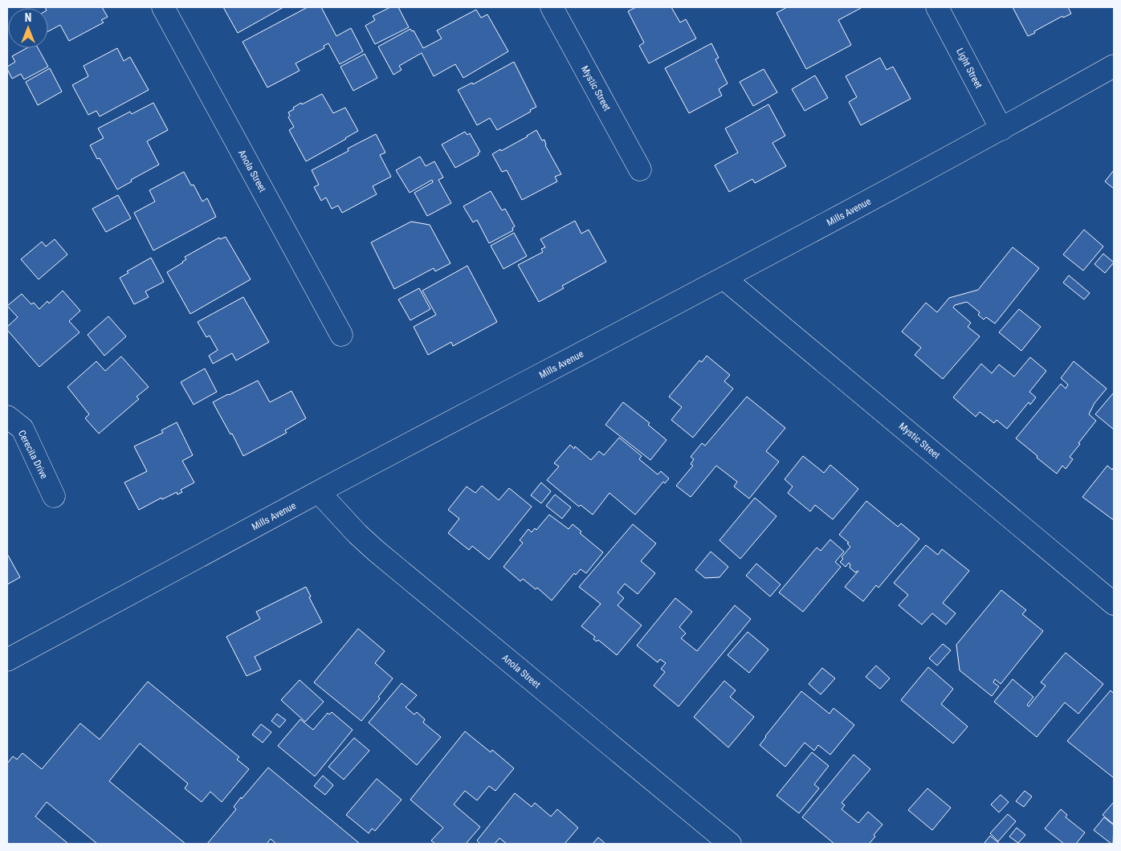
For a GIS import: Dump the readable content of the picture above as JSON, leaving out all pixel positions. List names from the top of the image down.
{
  "streets": {
    "street": [
      "Light Street",
      "Mystic Street",
      "Anola Street",
      "Mills Avenue",
      "Cerecita Drive"
    ]
  },
  "crossings": [
    ["Light Street", "Mills Avenue"],
    ["Mystic Street", "Mills Avenue"],
    ["Anola Street", "Mills Avenue"]
  ],
  "north": "top"
}
